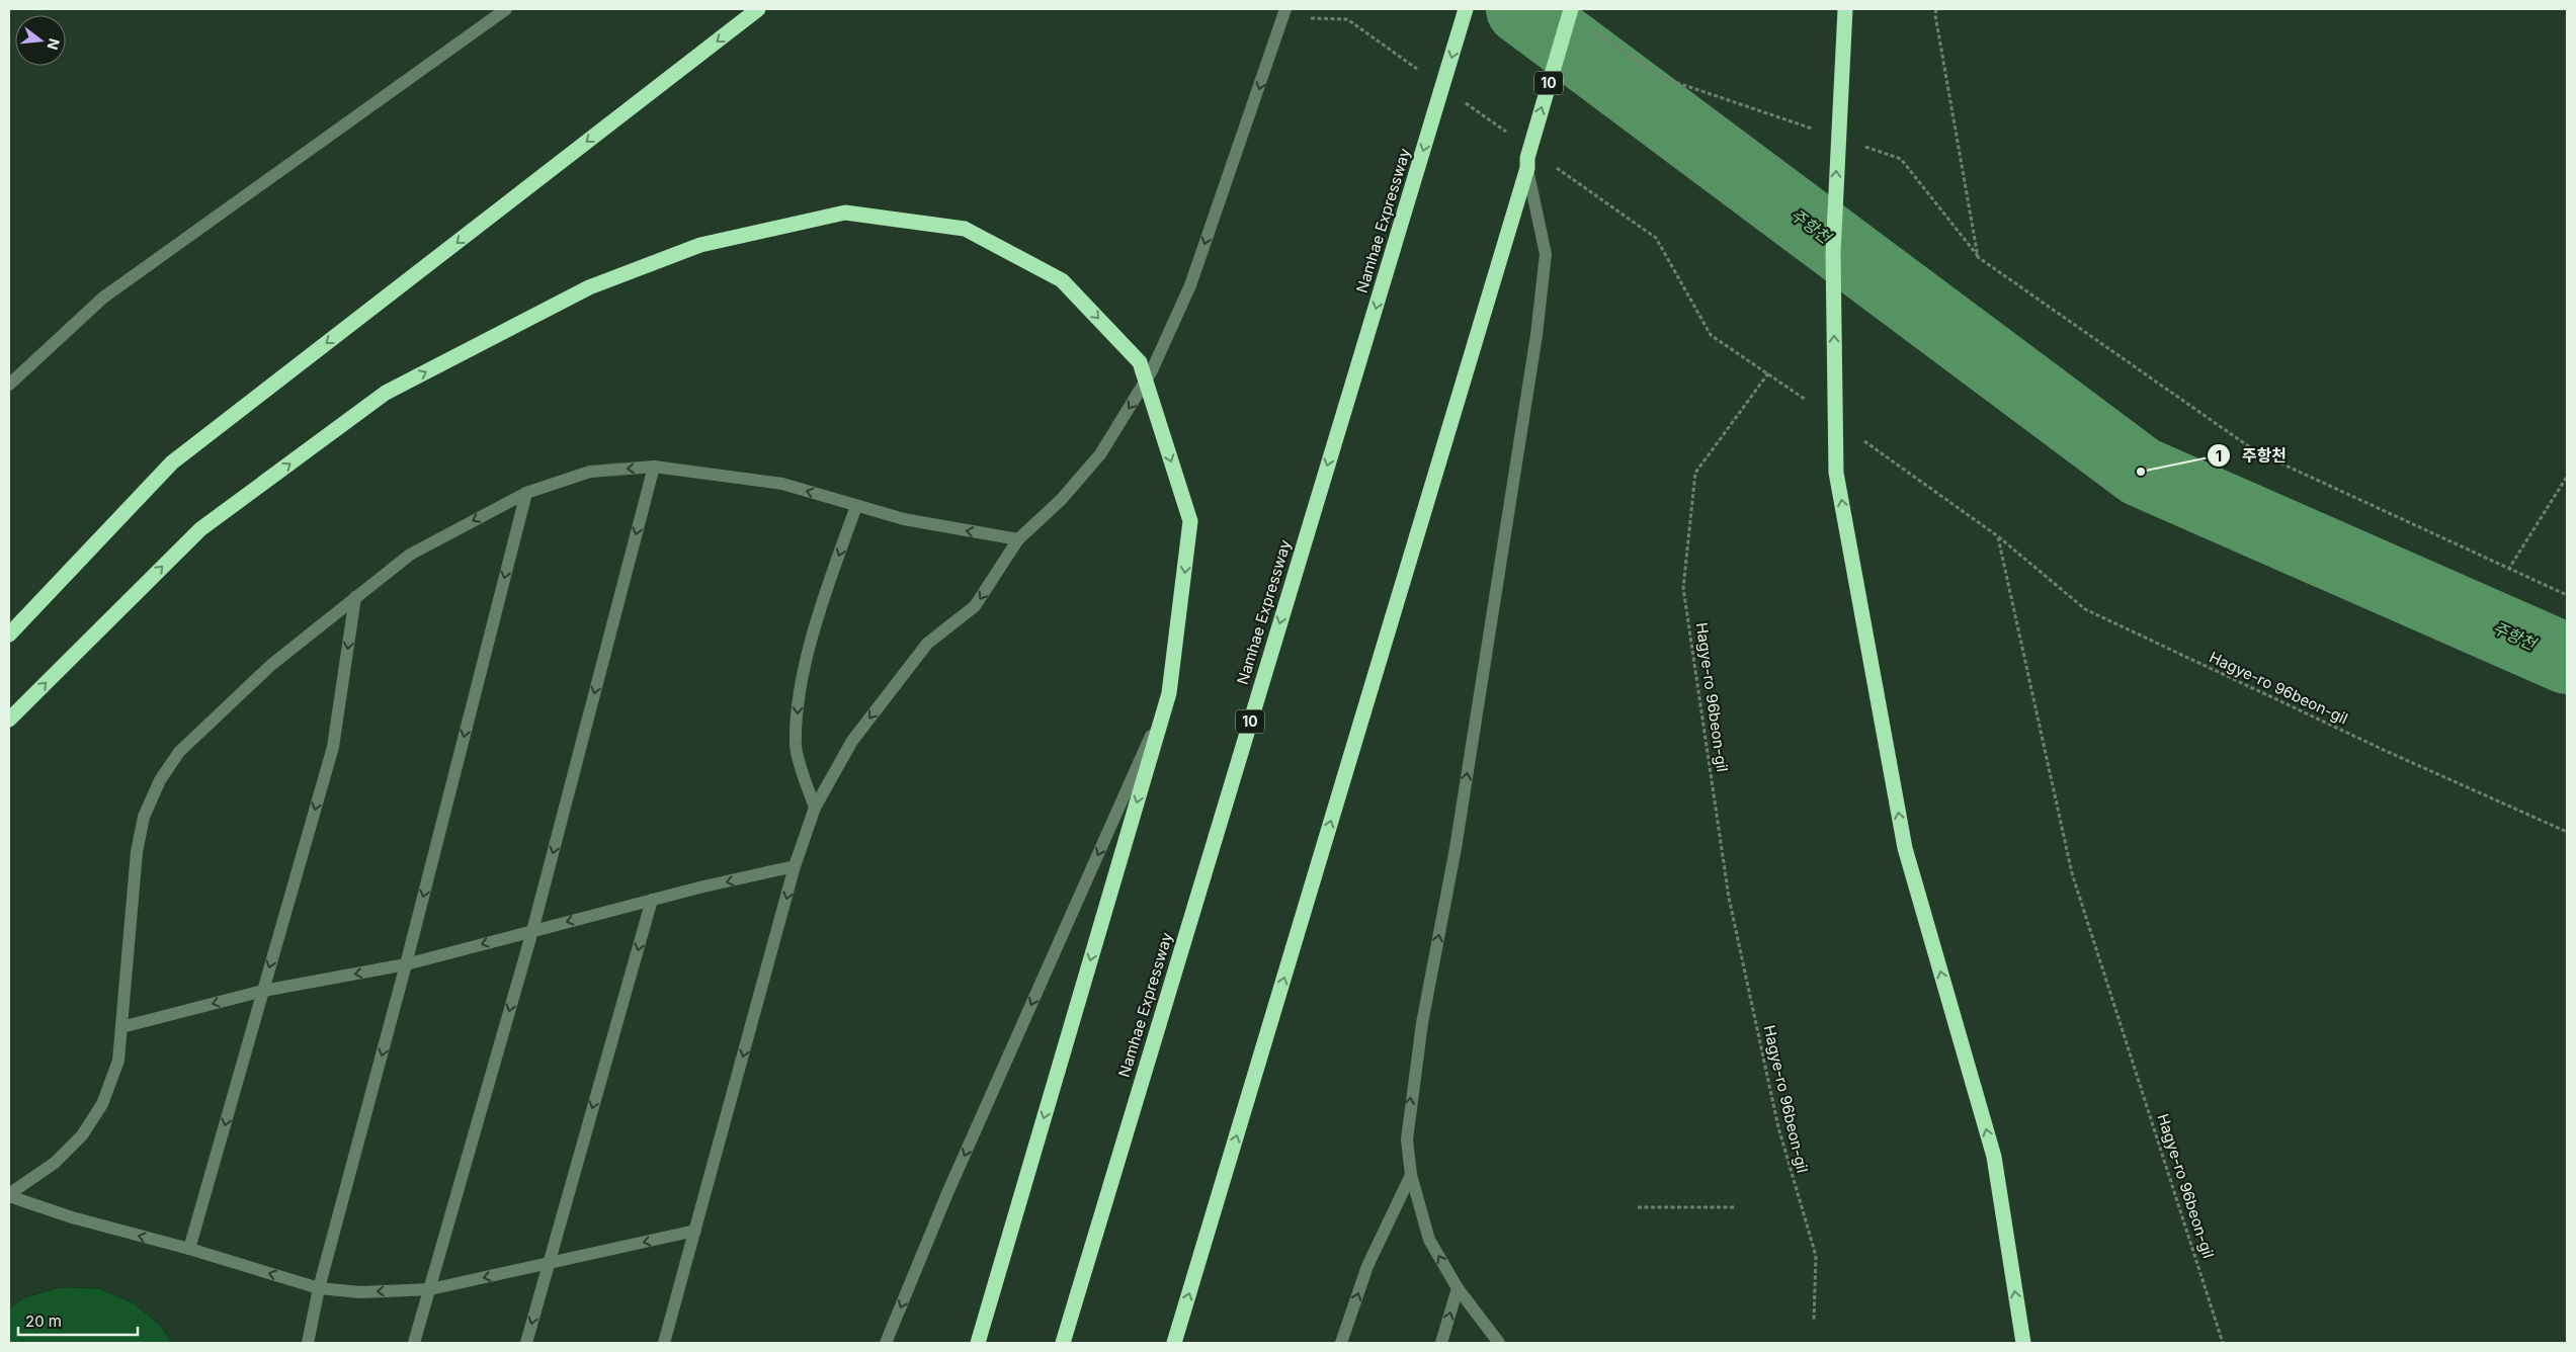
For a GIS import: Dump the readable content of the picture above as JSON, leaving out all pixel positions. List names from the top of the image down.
{
  "streets": {
    "highway": ["10", "Namhae Expressway"],
    "path": ["Hagye-ro 96beon-gil"]
  },
  "water": ["주항천"],
  "places": ["주항천"],
  "scale_bar": "20 m",
  "north": "right"
}
